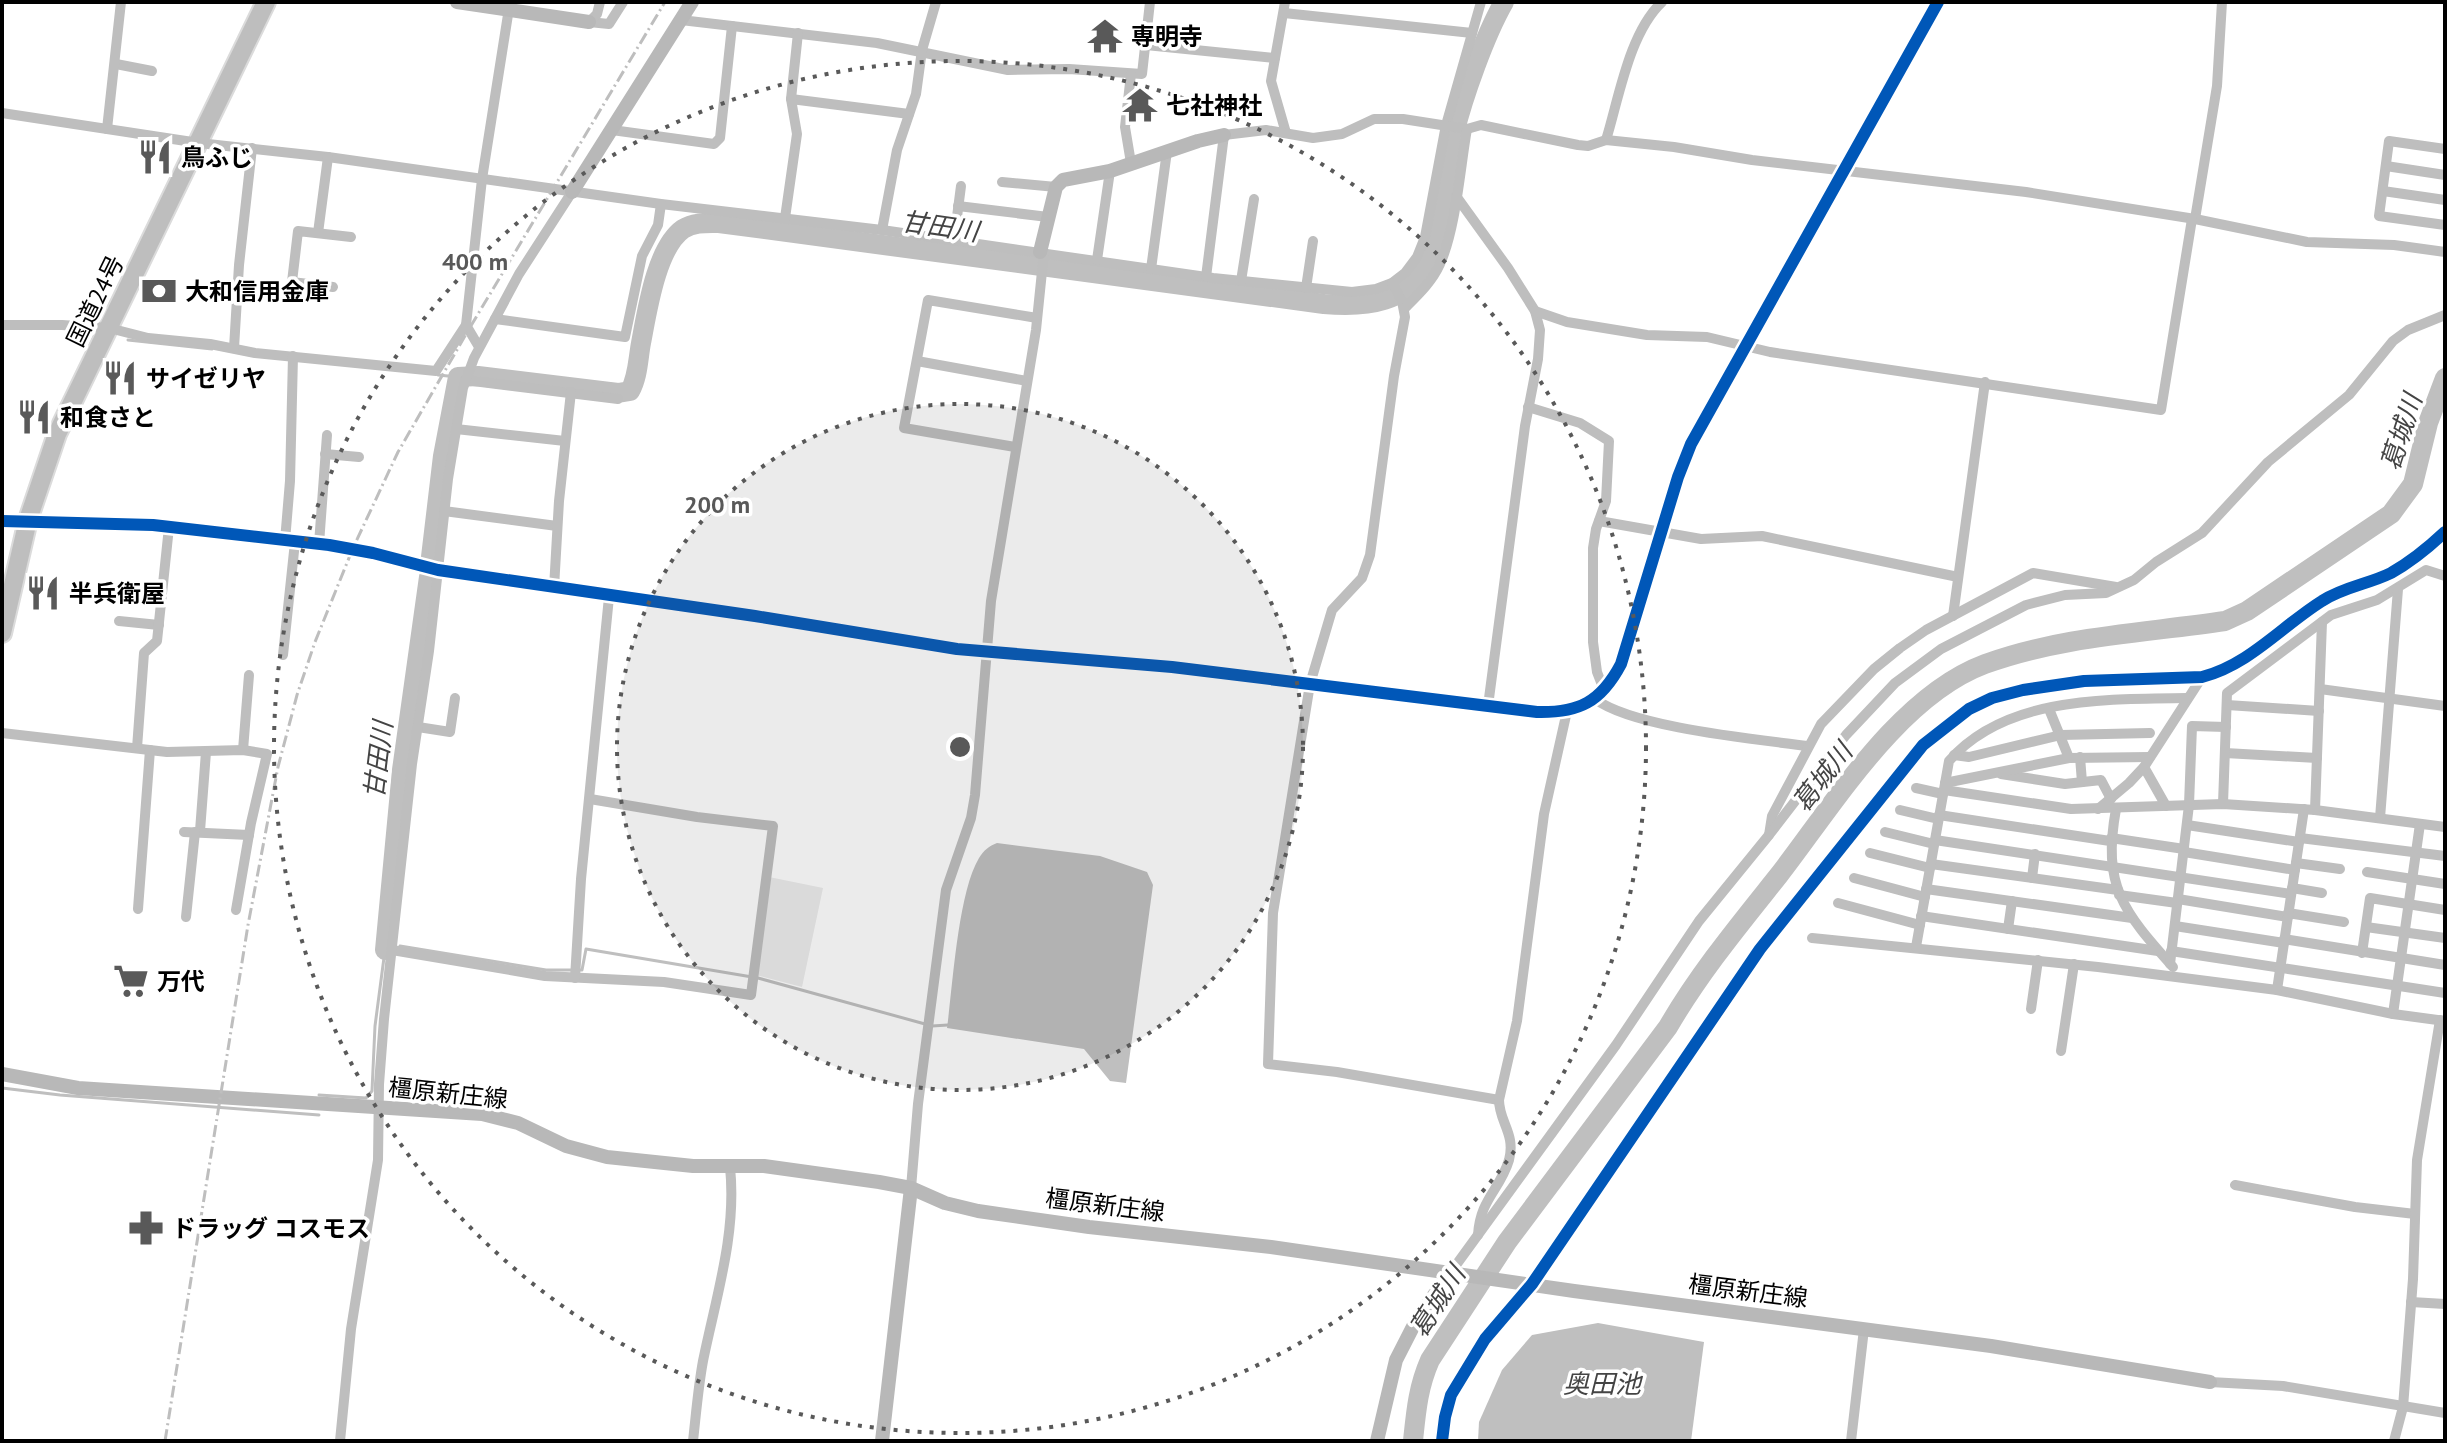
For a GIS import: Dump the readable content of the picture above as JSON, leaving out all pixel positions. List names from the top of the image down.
{
  "streets": {
    "highway": ["国道24号"],
    "street": ["橿原新庄線"]
  },
  "water": ["甘田川", "葛城川", "奥田池"],
  "places": {
    "temple": ["専明寺", "七社神社"],
    "restaurant": [
      "鳥ふじ",
      "サイゼリヤ",
      "和食さと",
      "半兵衛屋"
    ],
    "bank": ["大和信用金庫"],
    "supermarket": ["万代"],
    "pharmacy": ["ドラッグ コスモス"]
  },
  "rings": ["400 m", "200 m"]
}
